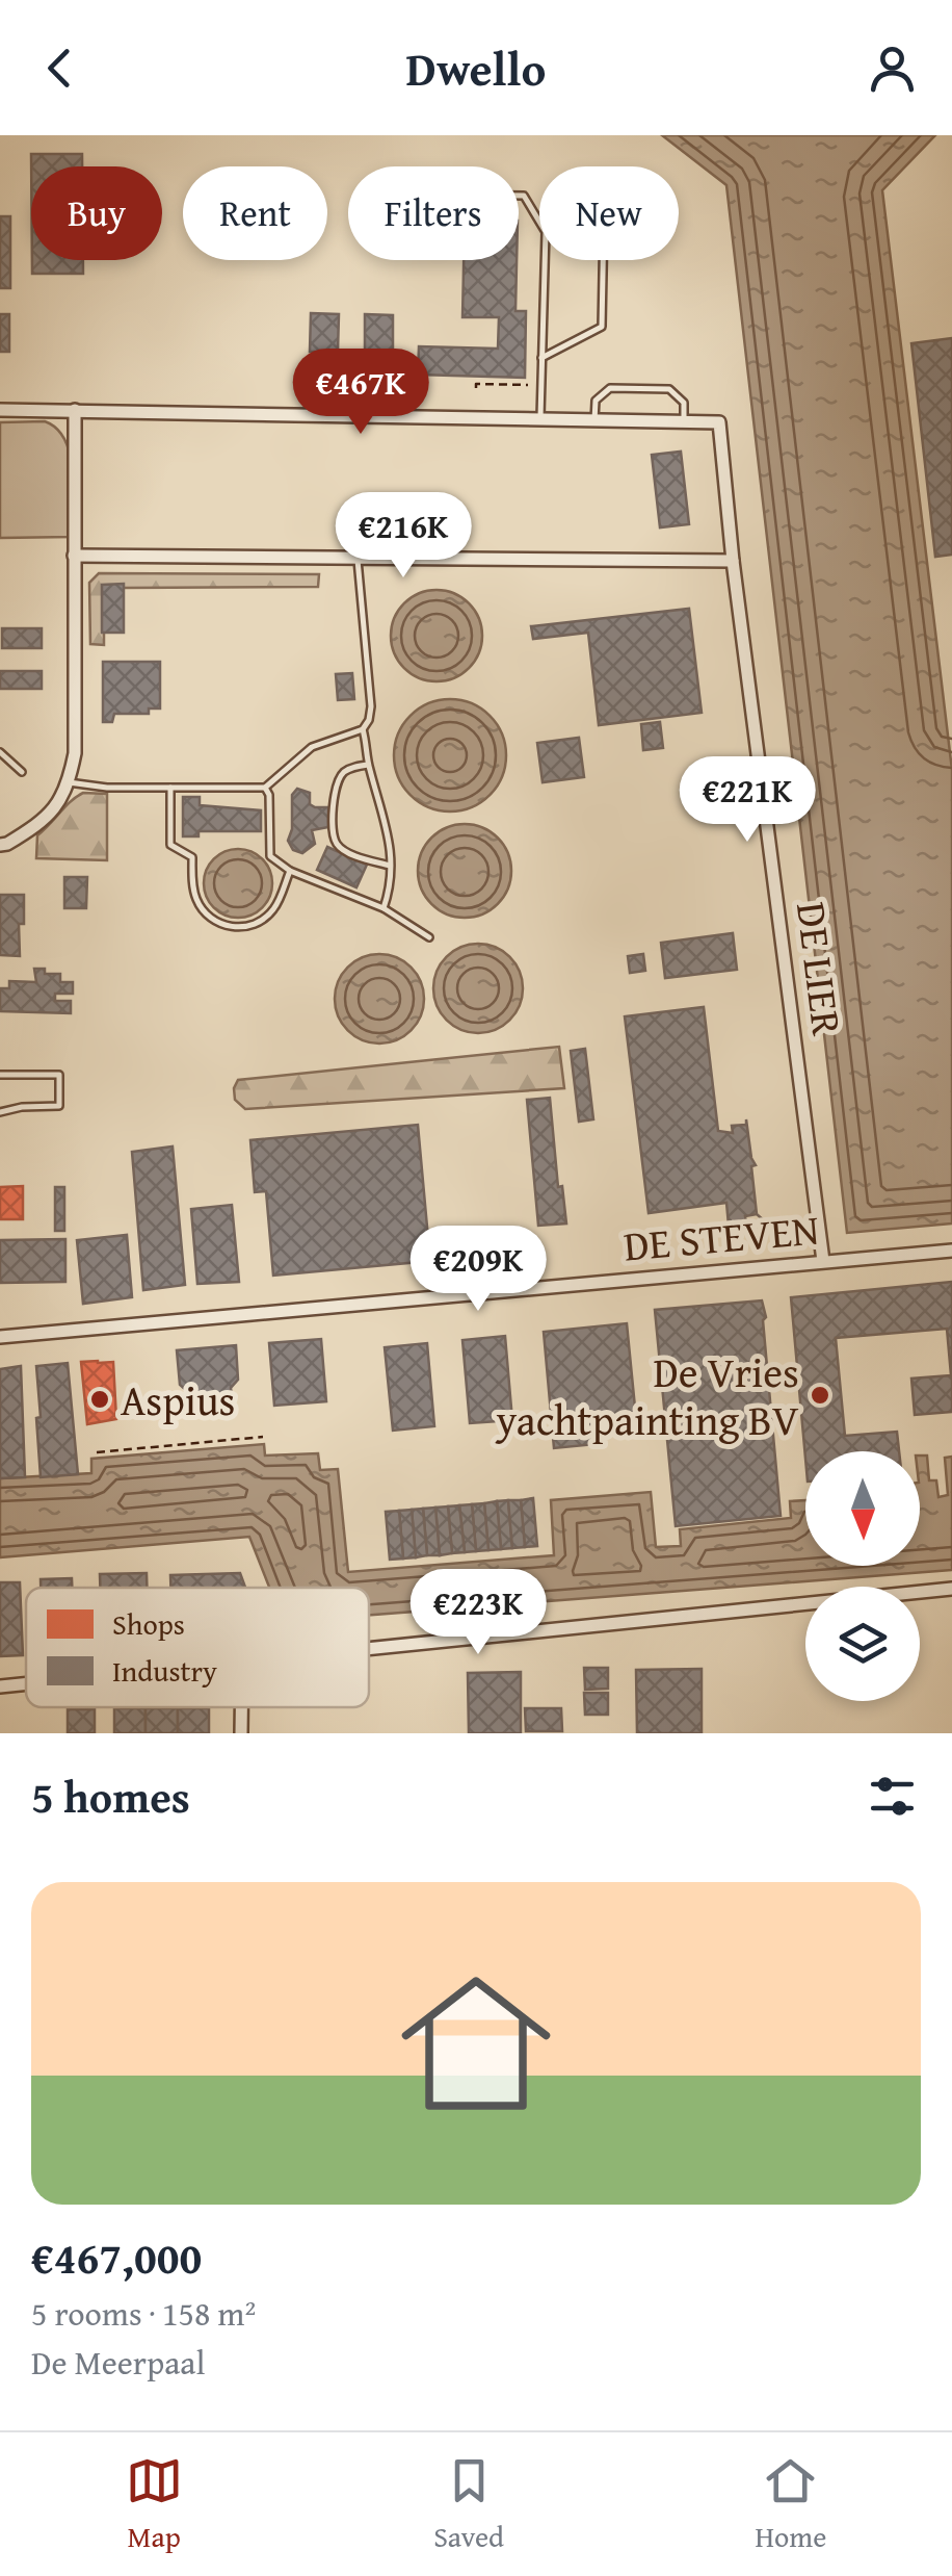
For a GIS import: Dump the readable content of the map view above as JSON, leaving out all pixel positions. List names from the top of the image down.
{
  "streets": {
    "street": ["DE LIER", "DE STEVEN"]
  },
  "crossings": [
    ["DE LIER", "DE STEVEN"]
  ],
  "places": ["De Vries yachtpainting BV", "Aspius"],
  "legend": ["Shops", "Industry"],
  "north": "bottom",
  "page": {
    "header": "Dwello",
    "chip": [
      "Buy",
      "Rent",
      "Filters",
      "New"
    ],
    "price": [
      "€467K",
      "€216K",
      "€221K",
      "€209K",
      "€223K"
    ],
    "heading": "5 homes",
    "list": [
      {
        "name": "€467,000",
        "note": "5 rooms · 158 m² · De Meerpaal"
      }
    ],
    "tabs": ["Map", "Saved", "Home"]
  }
}
